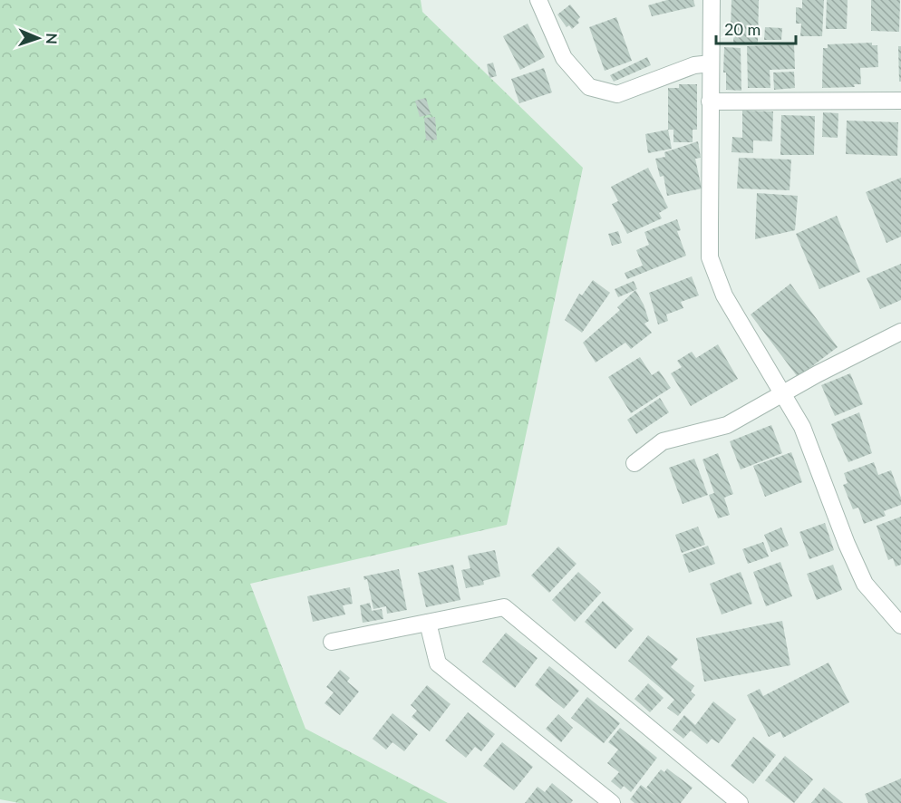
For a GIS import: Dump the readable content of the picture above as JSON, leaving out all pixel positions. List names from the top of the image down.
{
  "scale_bar": "20 m",
  "north": "right"
}
